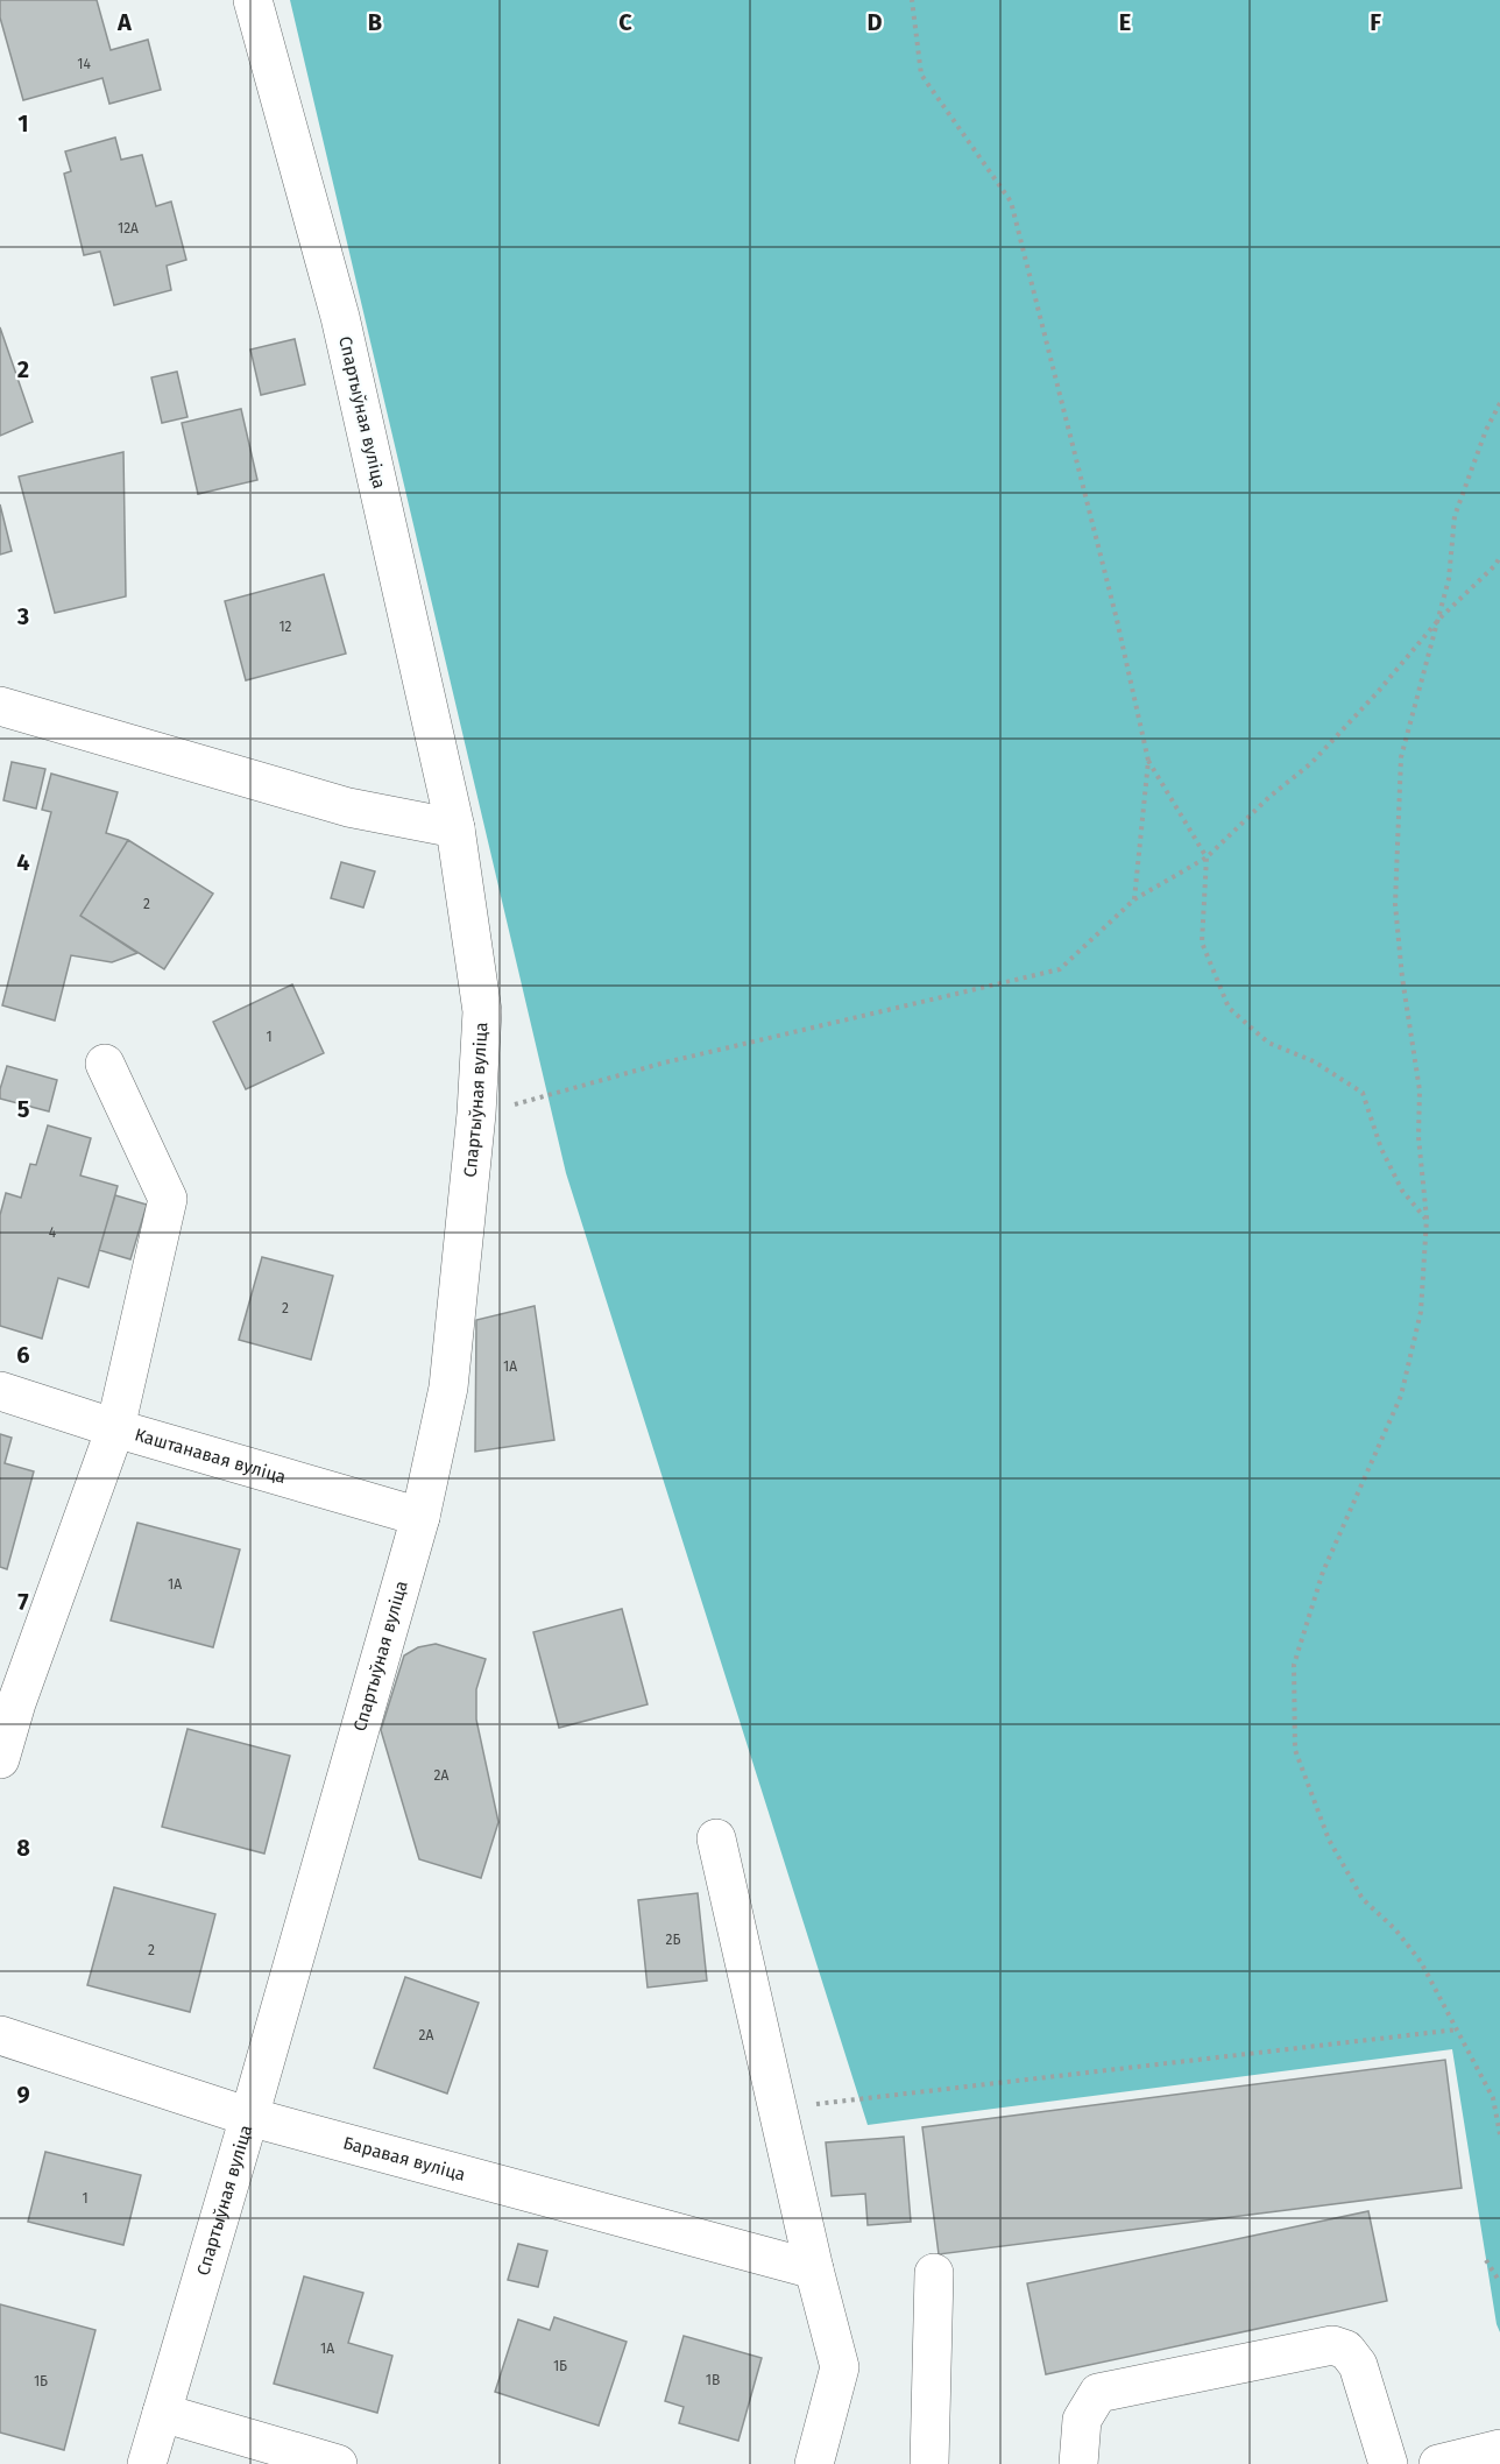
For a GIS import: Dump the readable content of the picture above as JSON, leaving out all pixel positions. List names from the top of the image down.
{
  "streets": {
    "street": ["Спартыўная вуліца", "Каштанавая вуліца", "Баравая вуліца"]
  },
  "crossings": [
    ["Спартыўная вуліца", "Каштанавая вуліца"],
    ["Спартыўная вуліца", "Баравая вуліца"]
  ],
  "house_numbers": [
    "14",
    "12А",
    "12",
    "2",
    "1",
    "4",
    "2",
    "1А",
    "1А",
    "2А",
    "2Б",
    "2",
    "2А",
    "1",
    "1А",
    "1Б",
    "1В",
    "1Б"
  ],
  "grid": {
    "columns": [
      "A",
      "B",
      "C",
      "D",
      "E",
      "F"
    ],
    "rows": [
      "1",
      "2",
      "3",
      "4",
      "5",
      "6",
      "7",
      "8",
      "9"
    ]
  }
}
